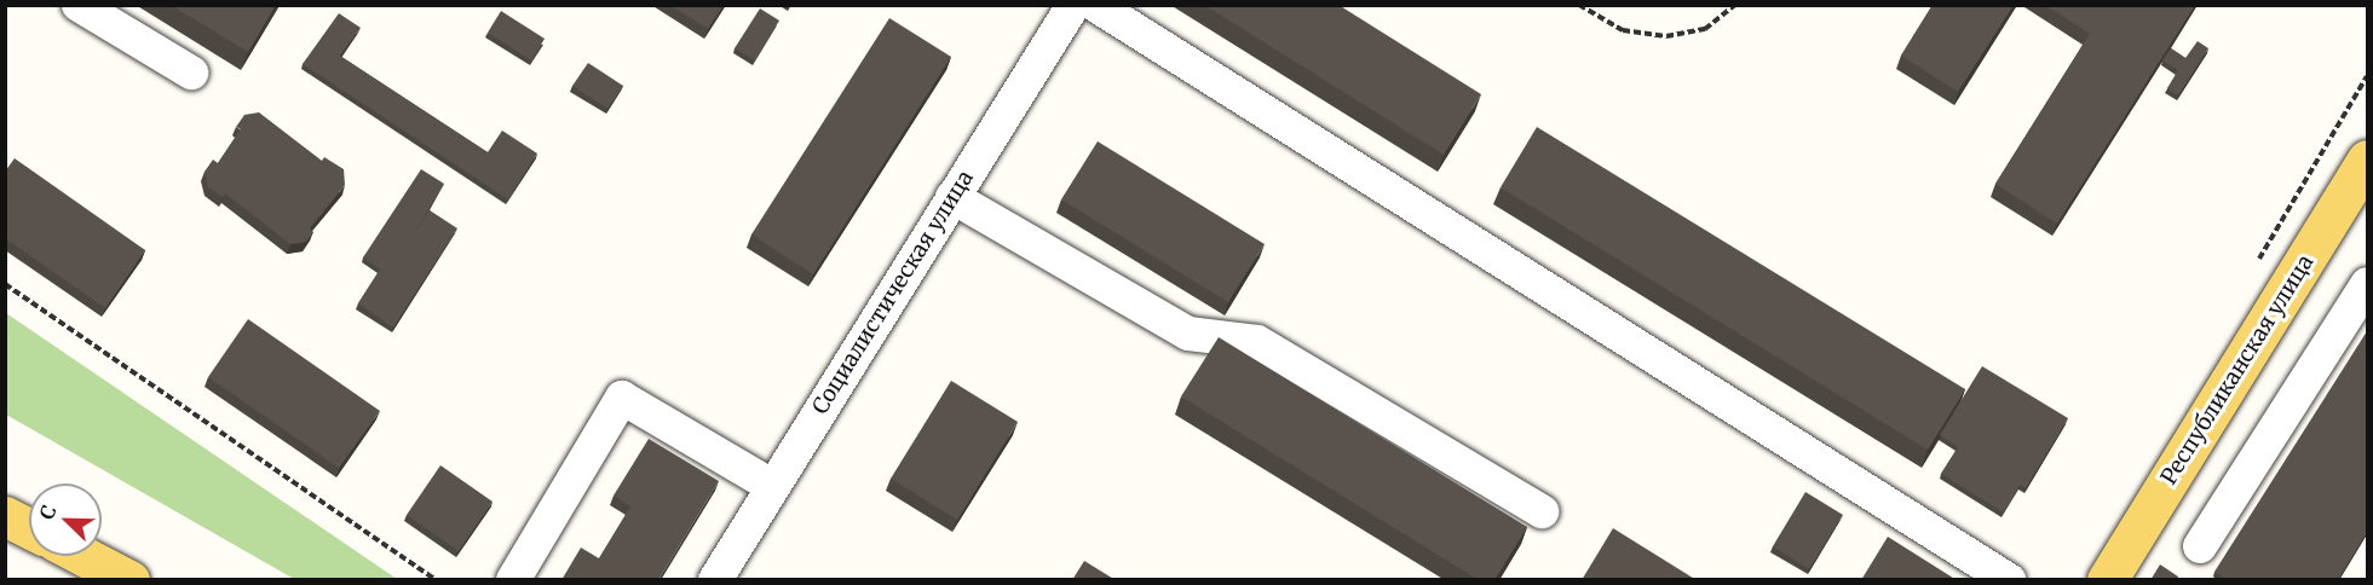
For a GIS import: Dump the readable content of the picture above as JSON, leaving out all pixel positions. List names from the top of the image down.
{
  "streets": {
    "main road": ["Республиканская улица"],
    "street": ["Социалистическая улица"]
  },
  "north": "top left"
}
